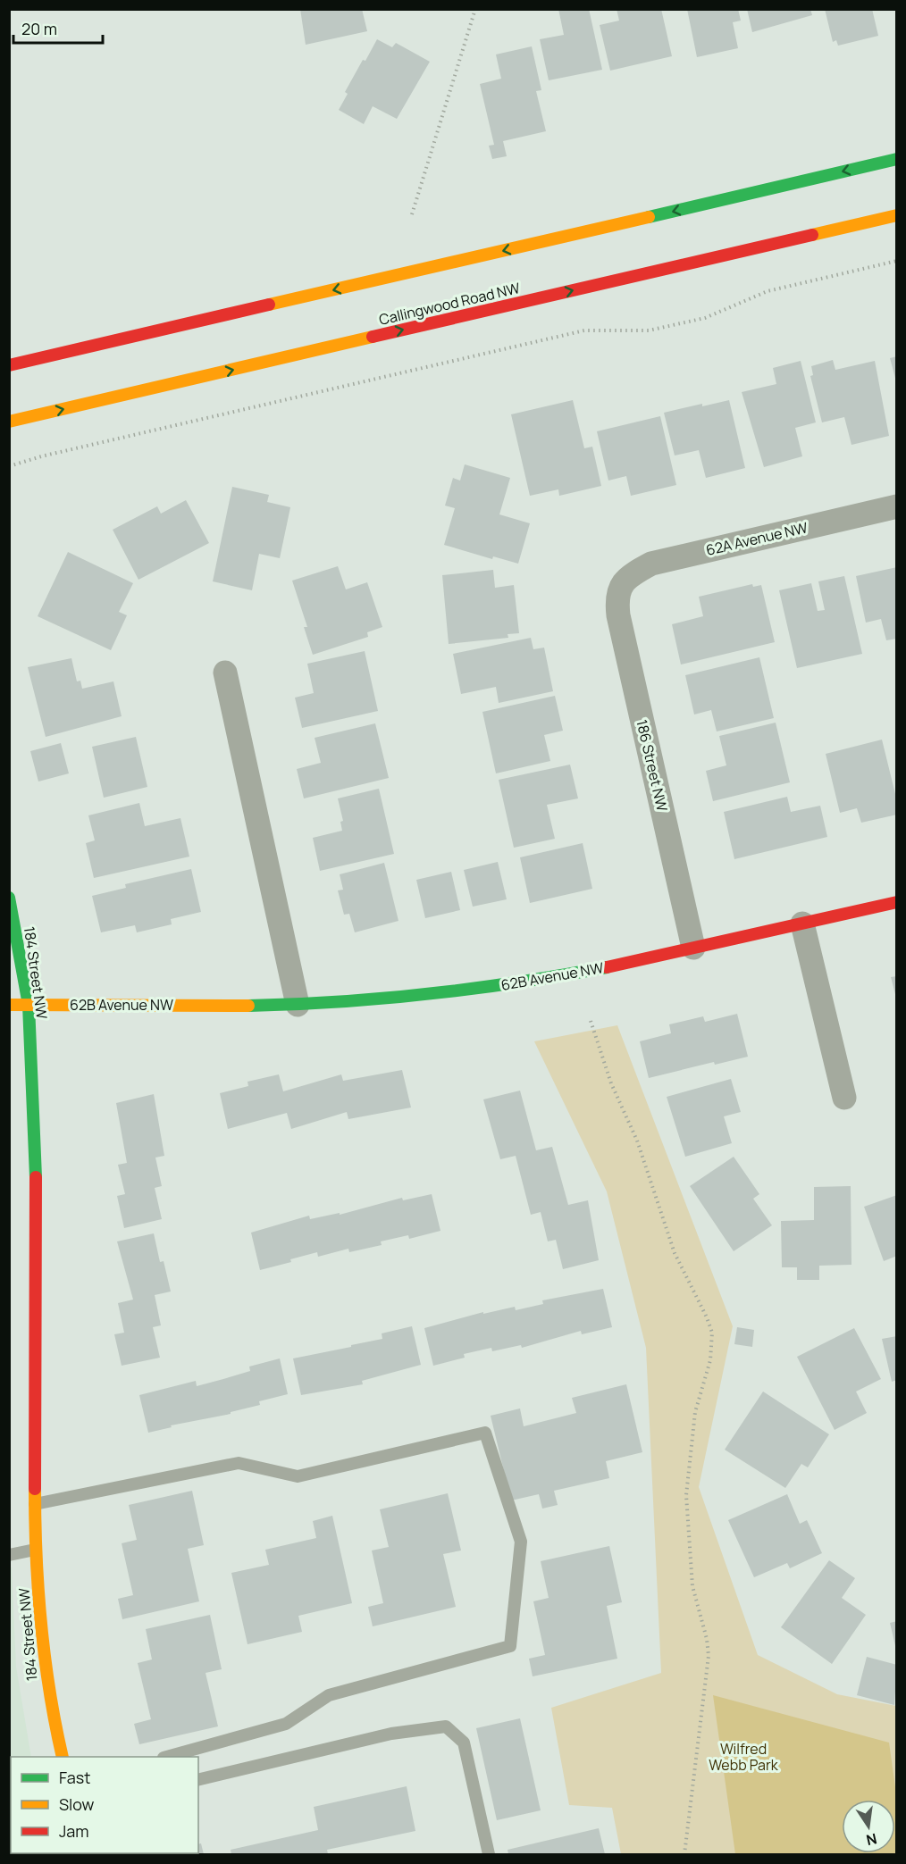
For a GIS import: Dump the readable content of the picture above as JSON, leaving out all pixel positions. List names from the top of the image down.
{
  "streets": {
    "main road": ["Callingwood Road NW", "184 Street NW", "62B Avenue NW"],
    "street": ["62A Avenue NW", "186 Street NW"]
  },
  "crossings": [
    ["62A Avenue NW", "186 Street NW"],
    ["186 Street NW", "62B Avenue NW"],
    ["184 Street NW", "62B Avenue NW"]
  ],
  "parks": ["Wilfred Webb Park"],
  "legend": ["Fast", "Slow", "Jam"],
  "scale_bar": "20 m",
  "north": "bottom"
}
